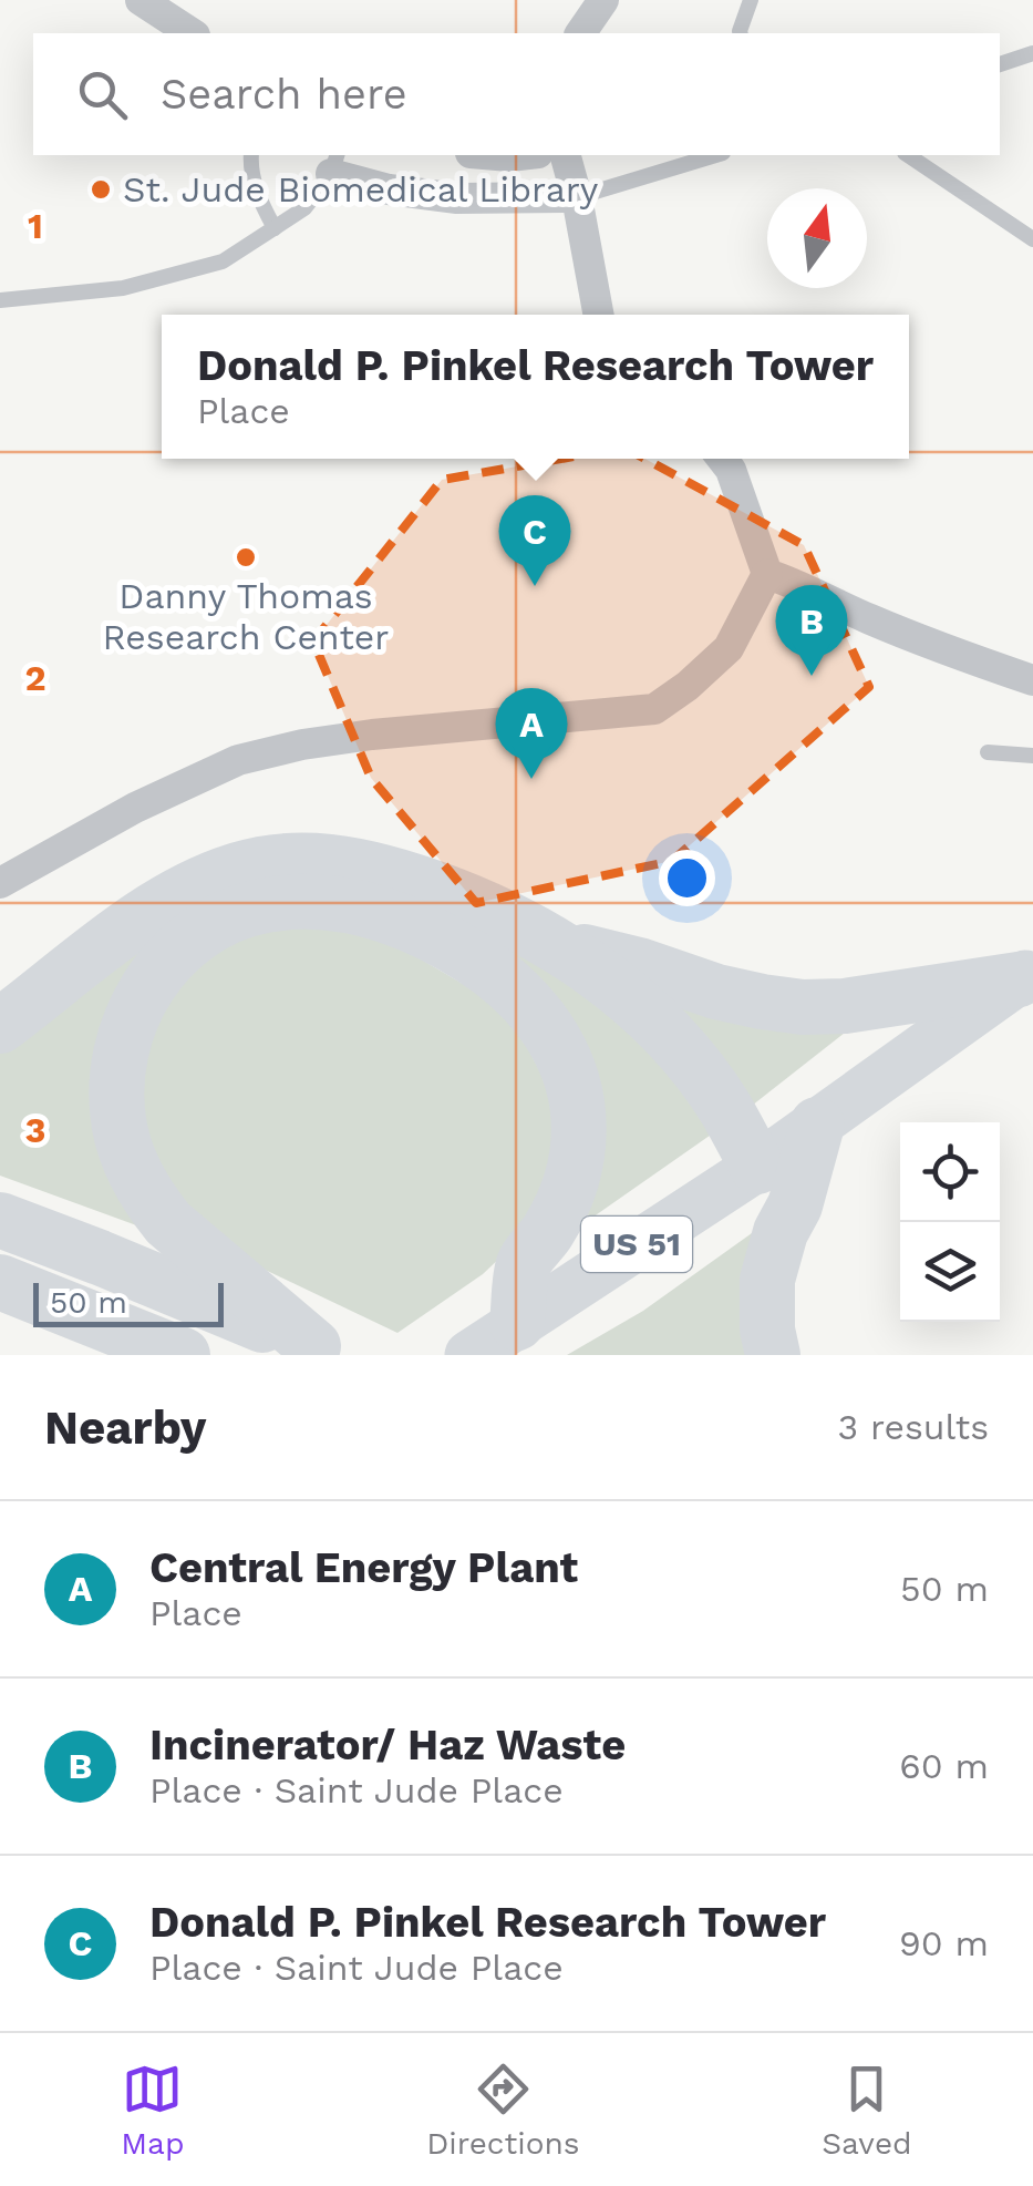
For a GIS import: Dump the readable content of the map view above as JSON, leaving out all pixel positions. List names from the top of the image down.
{
  "streets": {
    "main road": ["US 51"]
  },
  "places": ["St. Jude Biomedical Library", "Danny Thomas Research Center"],
  "scale_bar": "50 m",
  "north": "top",
  "page": {
    "search": "Search here",
    "popup": ["Donald P. Pinkel Research Tower", "Place"],
    "pins": ["C", "B", "A"],
    "scale": "50 m",
    "heading": ["Nearby", "3 results"],
    "list": [
      {
        "mark": "A",
        "name": "Central Energy Plant",
        "note": "Place",
        "value": "50 m"
      },
      {
        "mark": "B",
        "name": "Incinerator/ Haz Waste",
        "note": "Place · Saint Jude Place",
        "value": "60 m"
      },
      {
        "mark": "C",
        "name": "Donald P. Pinkel Research Tower",
        "note": "Place · Saint Jude Place",
        "value": "90 m"
      }
    ],
    "nav": ["Map", "Directions", "Saved"]
  },
  "grid": {
    "rows": ["1", "2", "3"]
  }
}
